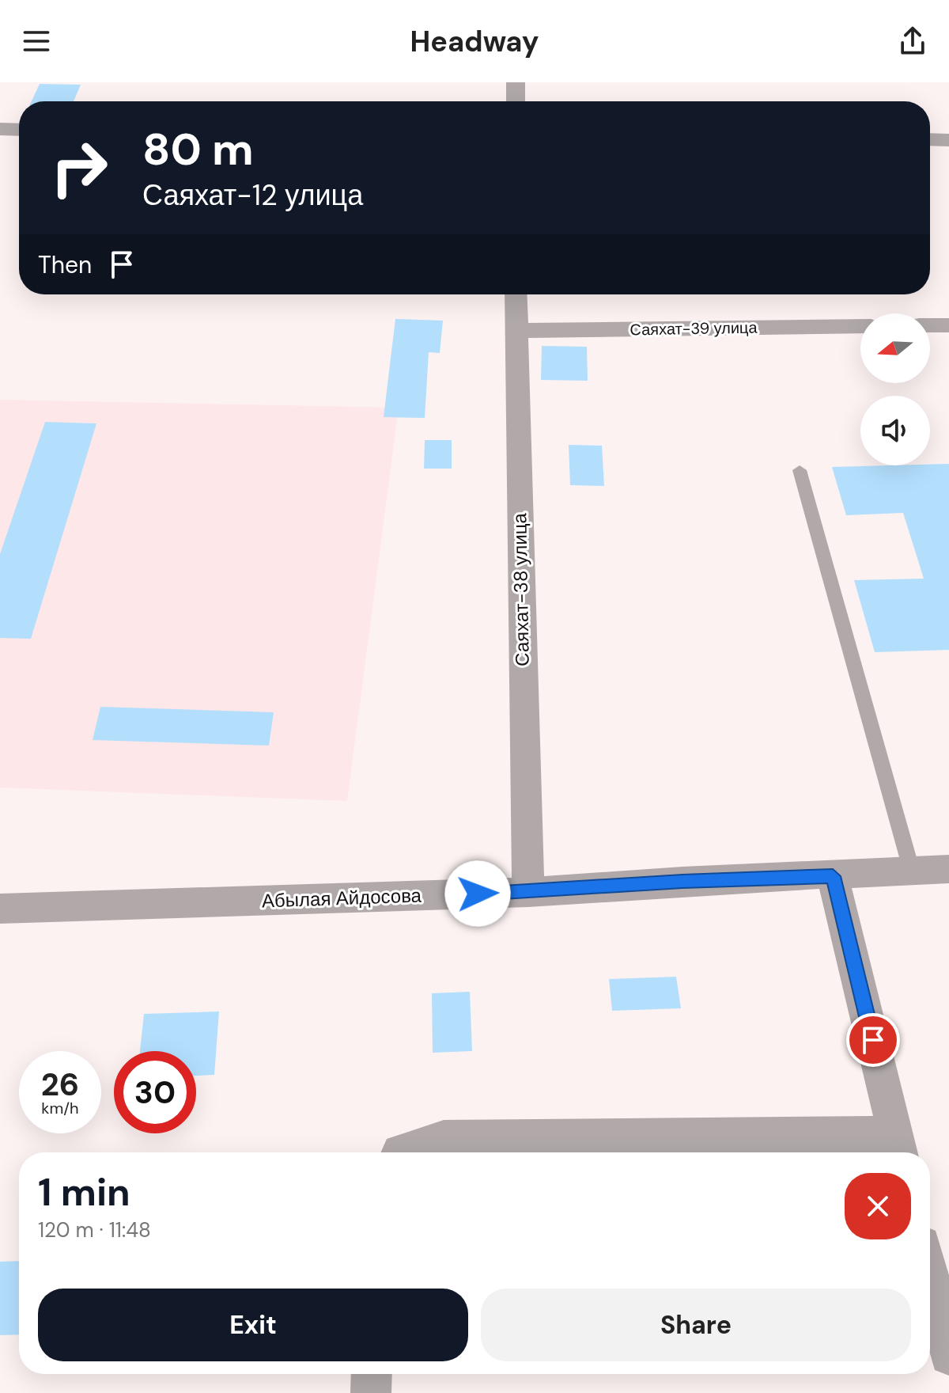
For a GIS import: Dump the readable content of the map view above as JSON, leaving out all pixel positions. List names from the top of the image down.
{
  "streets": {
    "street": ["Саяхат-39 улица", "Саяхат-38 улица", "Абылая Айдосова"]
  },
  "crossings": [
    ["Саяхат-39 улица", "Саяхат-38 улица"],
    ["Саяхат-38 улица", "Абылая Айдосова"]
  ],
  "north": "left",
  "page": {
    "header": "Headway",
    "turn": ["80 m", "Саяхат-12 улица"],
    "then": "Then",
    "speed": "26 km/h",
    "limit": "30",
    "heading": ["1 min", "120 m · 11:48"],
    "buttons": ["Exit", "Share"]
  }
}
